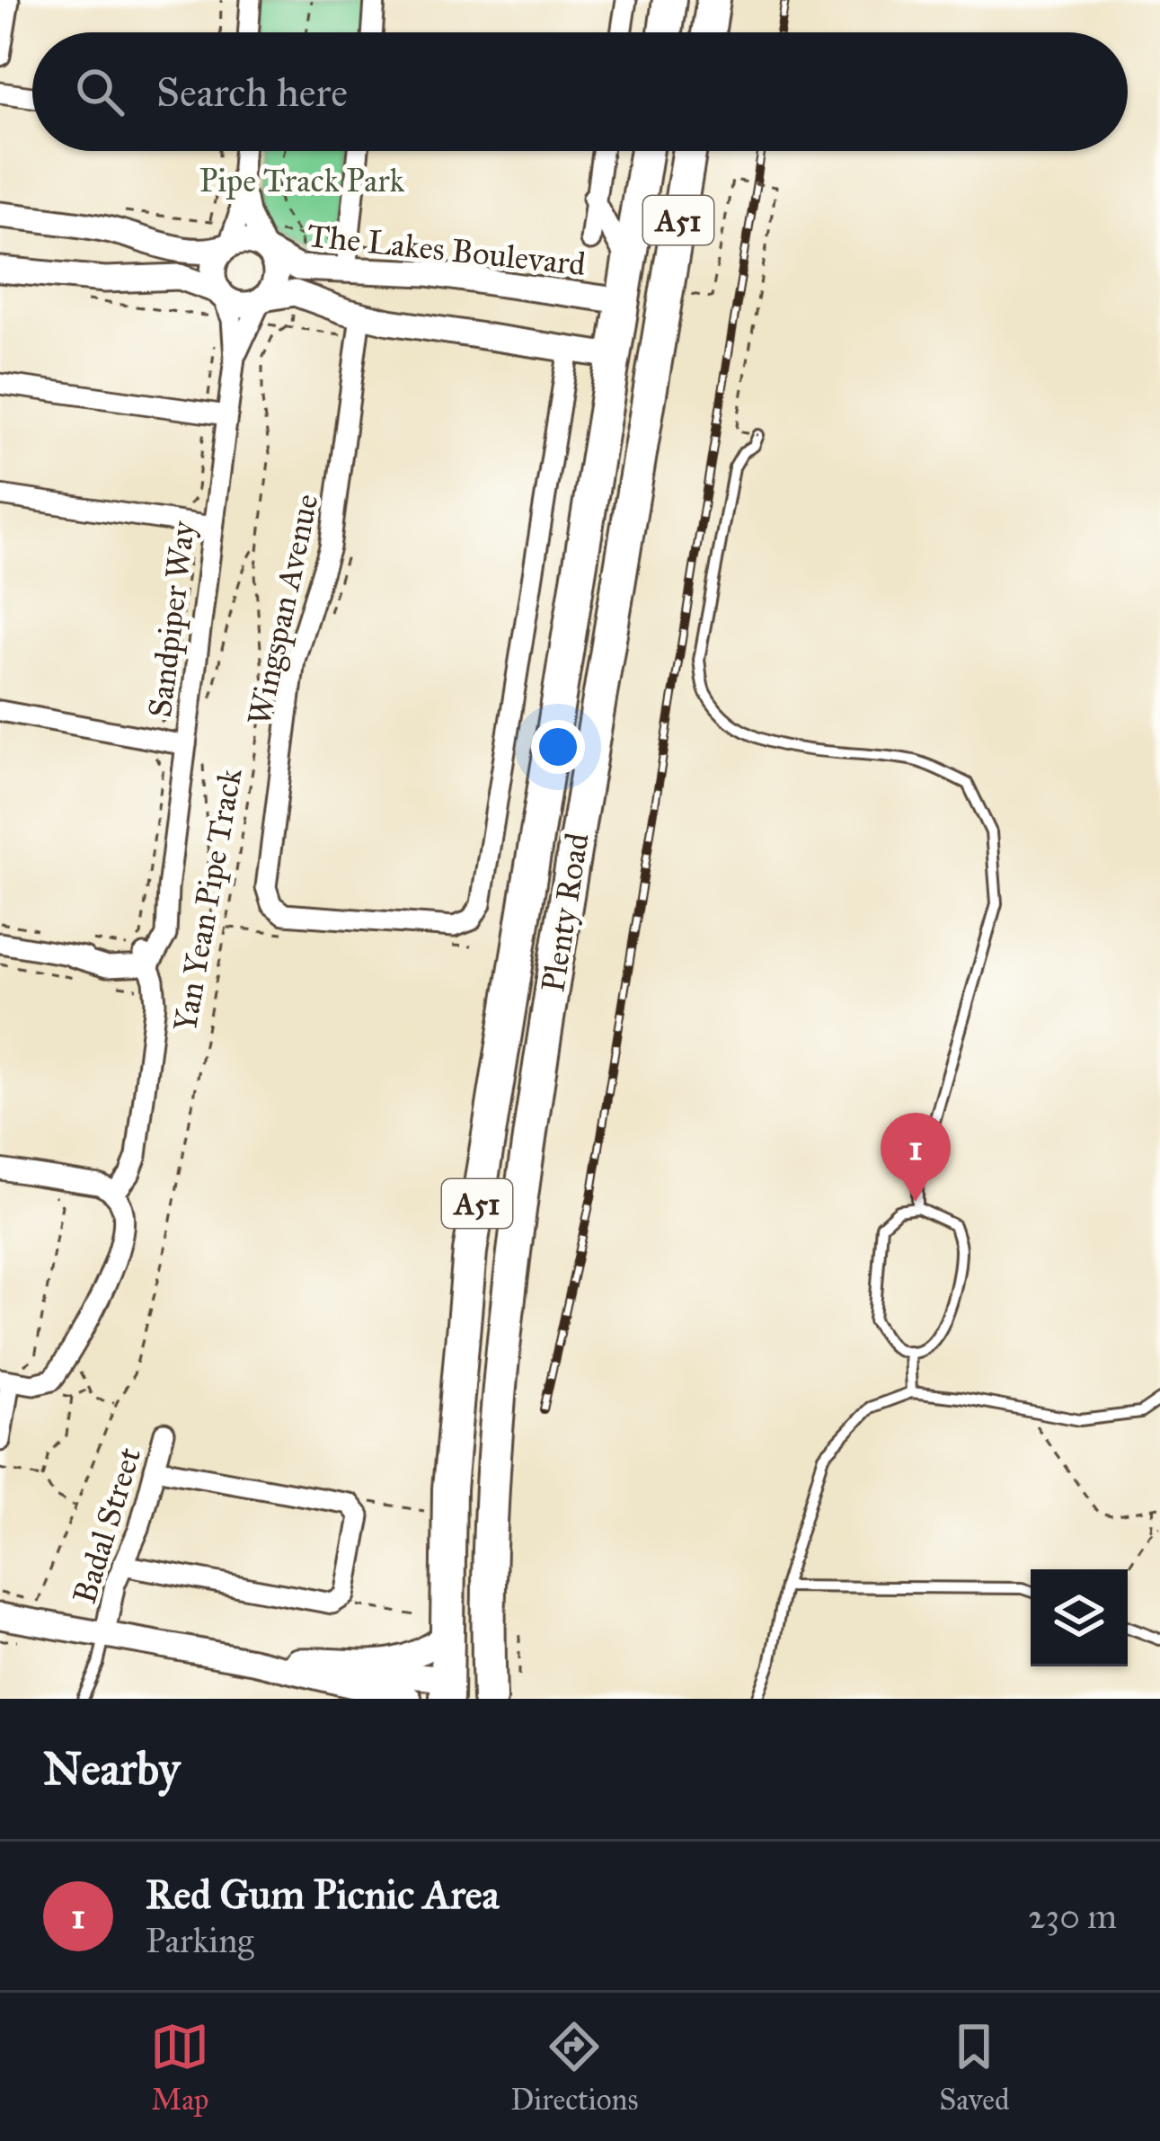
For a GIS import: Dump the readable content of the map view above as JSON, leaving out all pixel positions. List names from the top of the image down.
{
  "streets": {
    "highway": ["A51", "Plenty Road"],
    "street": [
      "The Lakes Boulevard",
      "Wingspan Avenue",
      "Sandpiper Way",
      "Badal Street"
    ],
    "path": ["Yan Yean Pipe Track"]
  },
  "crossings": [
    ["The Lakes Boulevard", "Wingspan Avenue"],
    ["The Lakes Boulevard", "Sandpiper Way"],
    ["The Lakes Boulevard", "Yan Yean Pipe Track"],
    ["The Lakes Boulevard", "Plenty Road"]
  ],
  "parks": ["Pipe Track Park"],
  "page": {
    "search": "Search here",
    "pins": "1",
    "heading": "Nearby",
    "list": [
      {
        "mark": "1",
        "name": "Red Gum Picnic Area",
        "note": "Parking",
        "value": "230 m"
      }
    ],
    "nav": ["Map", "Directions", "Saved"]
  }
}
